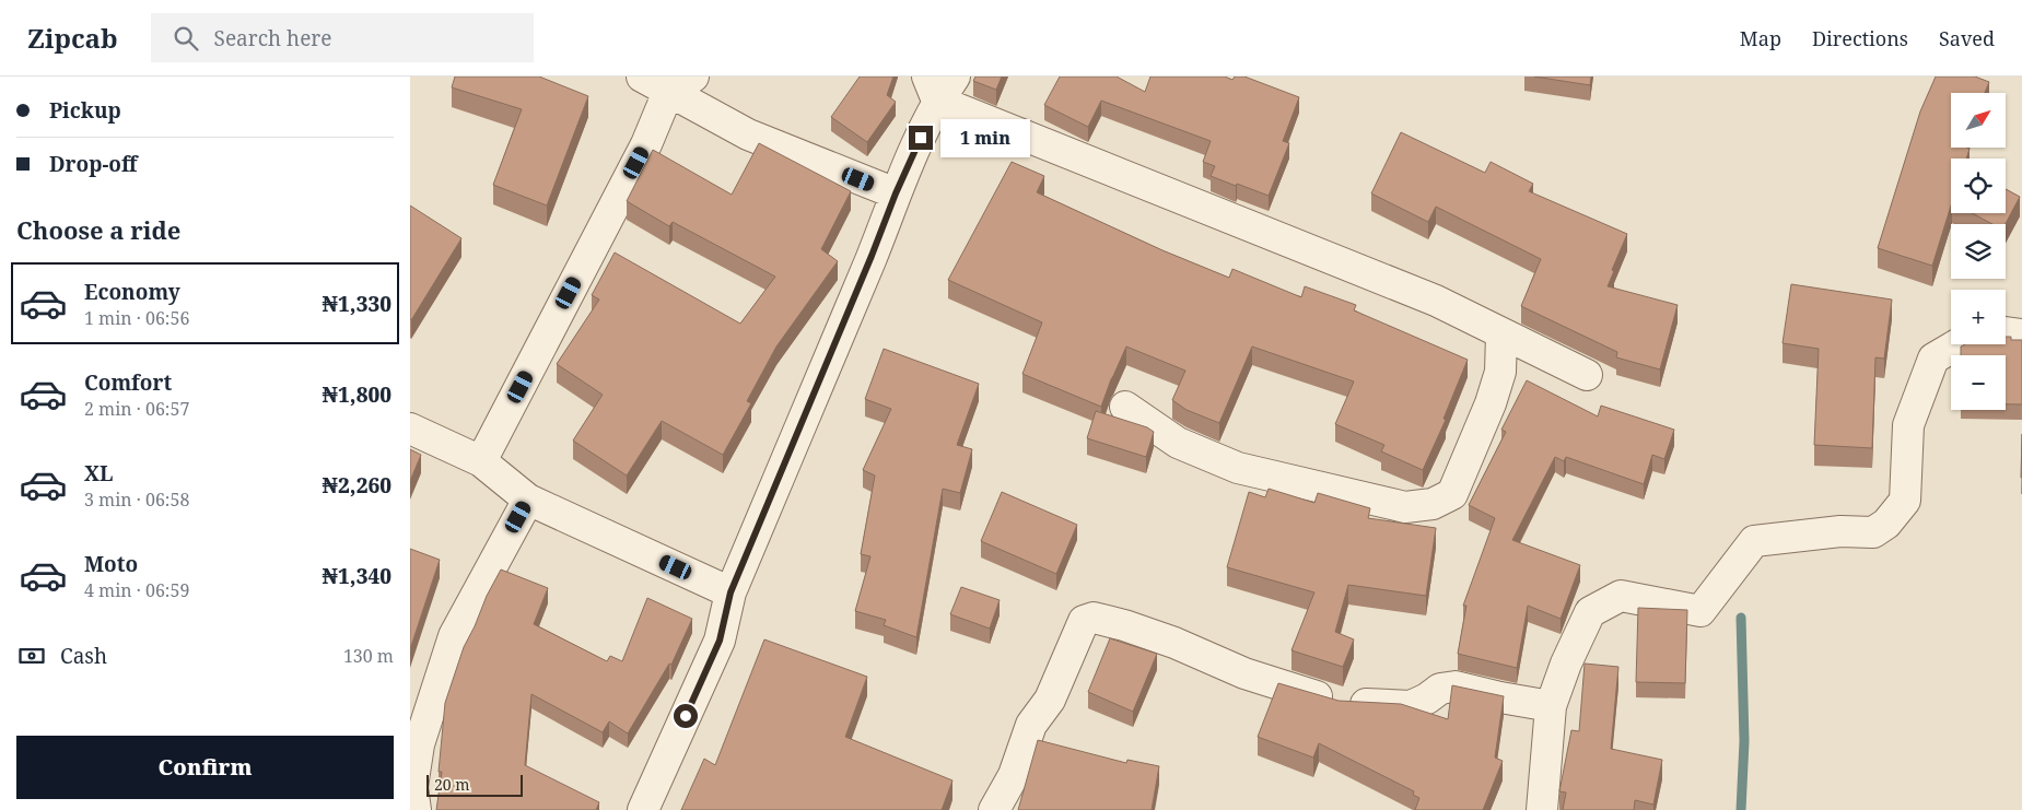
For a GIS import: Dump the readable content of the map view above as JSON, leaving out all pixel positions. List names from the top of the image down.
{
  "scale_bar": "20 m",
  "north": "top right",
  "page": {
    "header": "Zipcab",
    "search": "Search here",
    "nav": ["Map", "Directions", "Saved"],
    "banner": ["Pickup", "Drop-off"],
    "map_buttons": ["+", "−"],
    "bubble": "1 min",
    "heading": "Choose a ride",
    "list": [
      {
        "name": "Economy",
        "note": "1 min · 06:56",
        "value": "₦1,330"
      },
      {
        "name": "Comfort",
        "note": "2 min · 06:57",
        "value": "₦1,800"
      },
      {
        "name": "XL",
        "note": "3 min · 06:58",
        "value": "₦2,260"
      },
      {
        "name": "Moto",
        "note": "4 min · 06:59",
        "value": "₦1,340"
      }
    ],
    "pay": ["Cash", "130 m"],
    "buttons": "Confirm",
    "scale": "20 m"
  }
}
